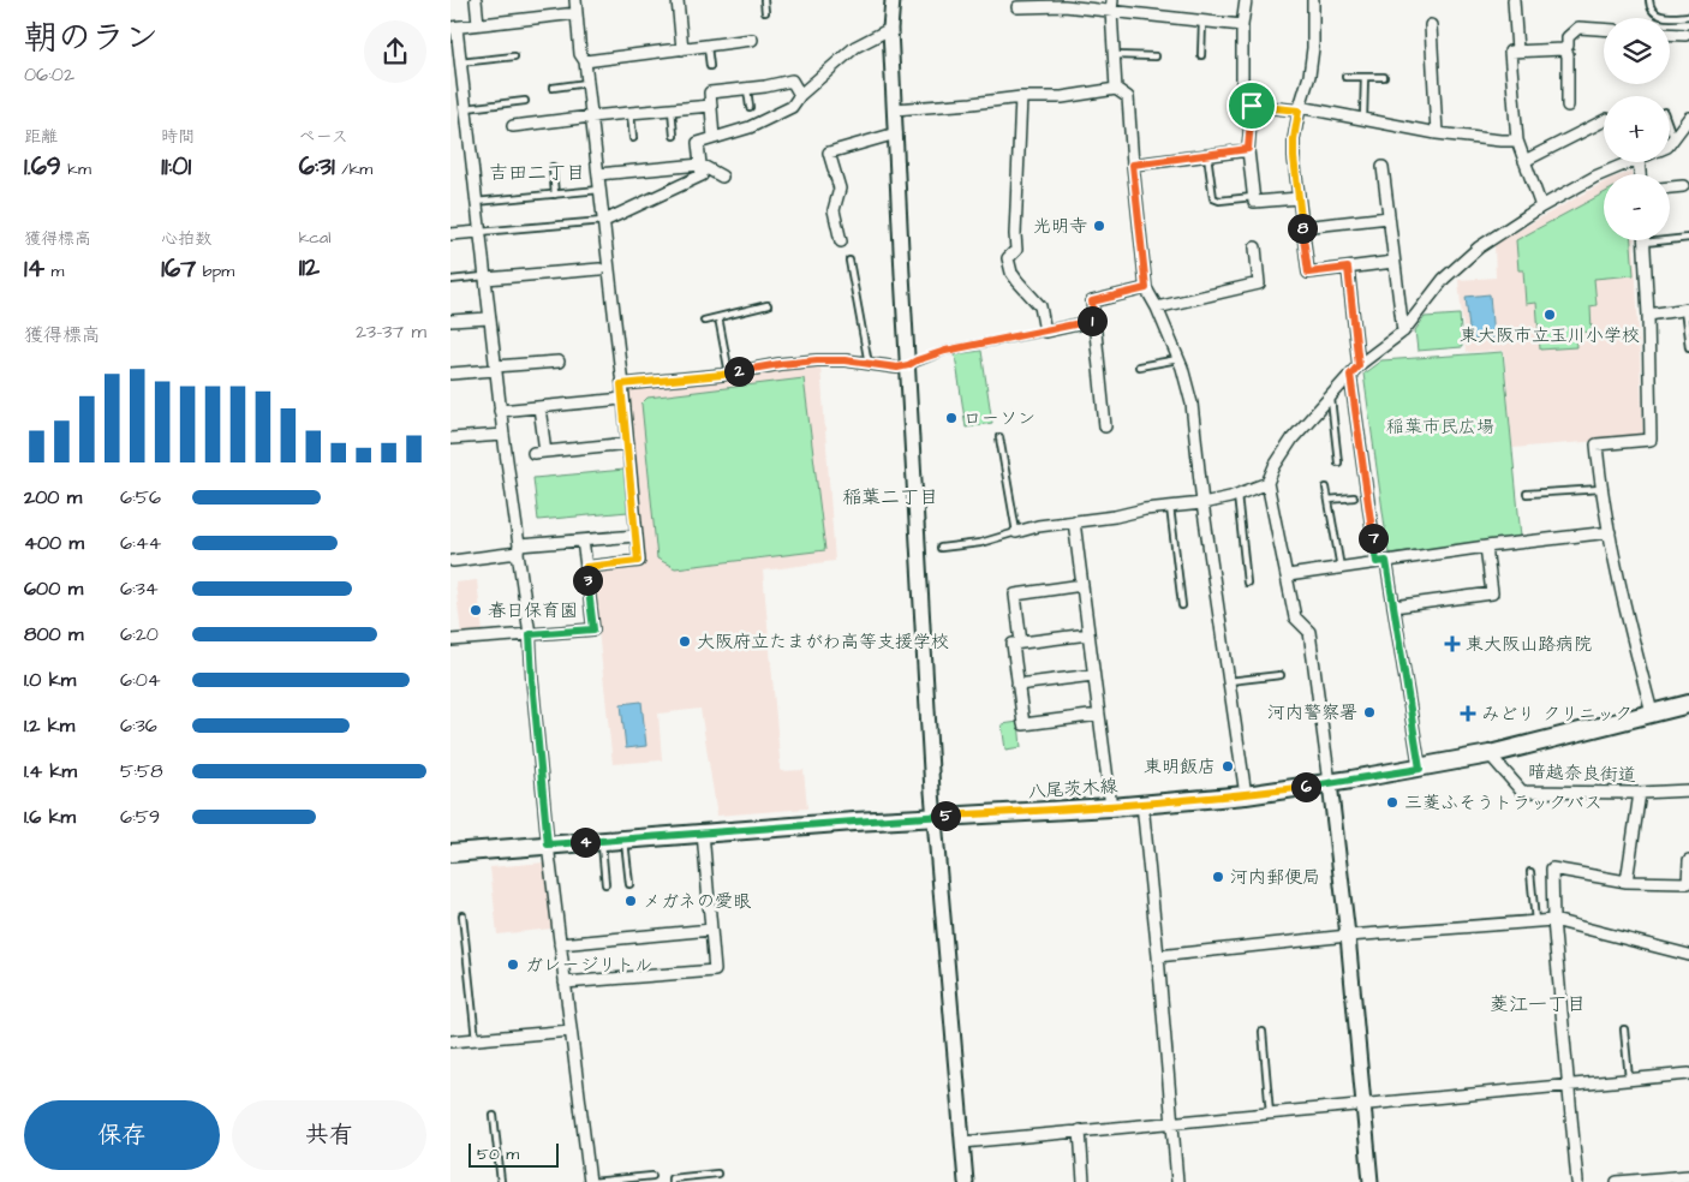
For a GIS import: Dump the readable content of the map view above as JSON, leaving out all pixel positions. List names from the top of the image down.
{
  "streets": {
    "main road": ["八尾茨木線"],
    "street": ["暗越奈良街道"]
  },
  "crossings": [
    ["暗越奈良街道", "八尾茨木線"]
  ],
  "districts": ["吉田二丁目", "稲葉二丁目", "菱江一丁目"],
  "parks": ["稲葉市民広場"],
  "places": {
    "other": [
      "光明寺",
      "東大阪市立玉川小学校",
      "ローソン",
      "春日保育園",
      "大阪府立たまがわ高等支援学校",
      "河内警察署",
      "東明飯店",
      "三菱ふそうトラックバス",
      "河内郵便局",
      "メガネの愛眼",
      "ガレージリトル"
    ],
    "health": ["東大阪山路病院", "みどり クリニック"]
  },
  "scale_bar": "50 m",
  "page": {
    "heading": ["朝のラン", "06:02"],
    "map_buttons": ["+", "−"],
    "stats": [
      ["距離", "1.69 km"],
      ["時間", "11:01"],
      ["ペース", "6:31 /km"],
      ["獲得標高", "14 m"],
      ["心拍数", "167 bpm"],
      ["kcal", "112"]
    ],
    "pins": [
      "8",
      "1",
      "2",
      "7",
      "3",
      "6",
      "5",
      "4"
    ],
    "chart": ["獲得標高", "23–37 m"],
    "list": [
      {
        "name": "200 m",
        "note": "6:56"
      },
      {
        "name": "400 m",
        "note": "6:44"
      },
      {
        "name": "600 m",
        "note": "6:34"
      },
      {
        "name": "800 m",
        "note": "6:20"
      },
      {
        "name": "1.0 km",
        "note": "6:04"
      },
      {
        "name": "1.2 km",
        "note": "6:36"
      },
      {
        "name": "1.4 km",
        "note": "5:58"
      },
      {
        "name": "1.6 km",
        "note": "6:59"
      }
    ],
    "buttons": ["保存", "共有"],
    "scale": "50 m"
  }
}
